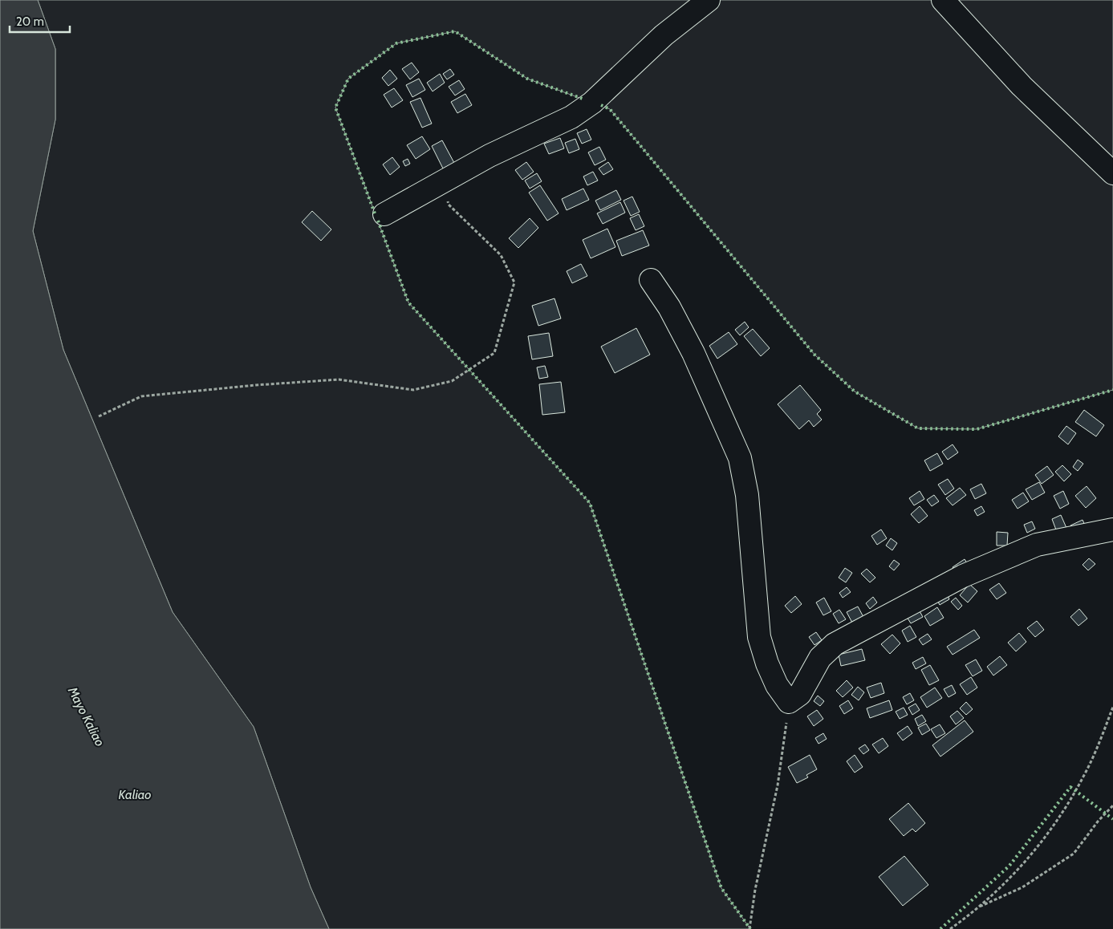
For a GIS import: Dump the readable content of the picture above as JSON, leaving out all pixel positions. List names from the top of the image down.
{
  "water": ["Mayo Kaliao", "Kaliao"],
  "scale_bar": "20 m"
}
